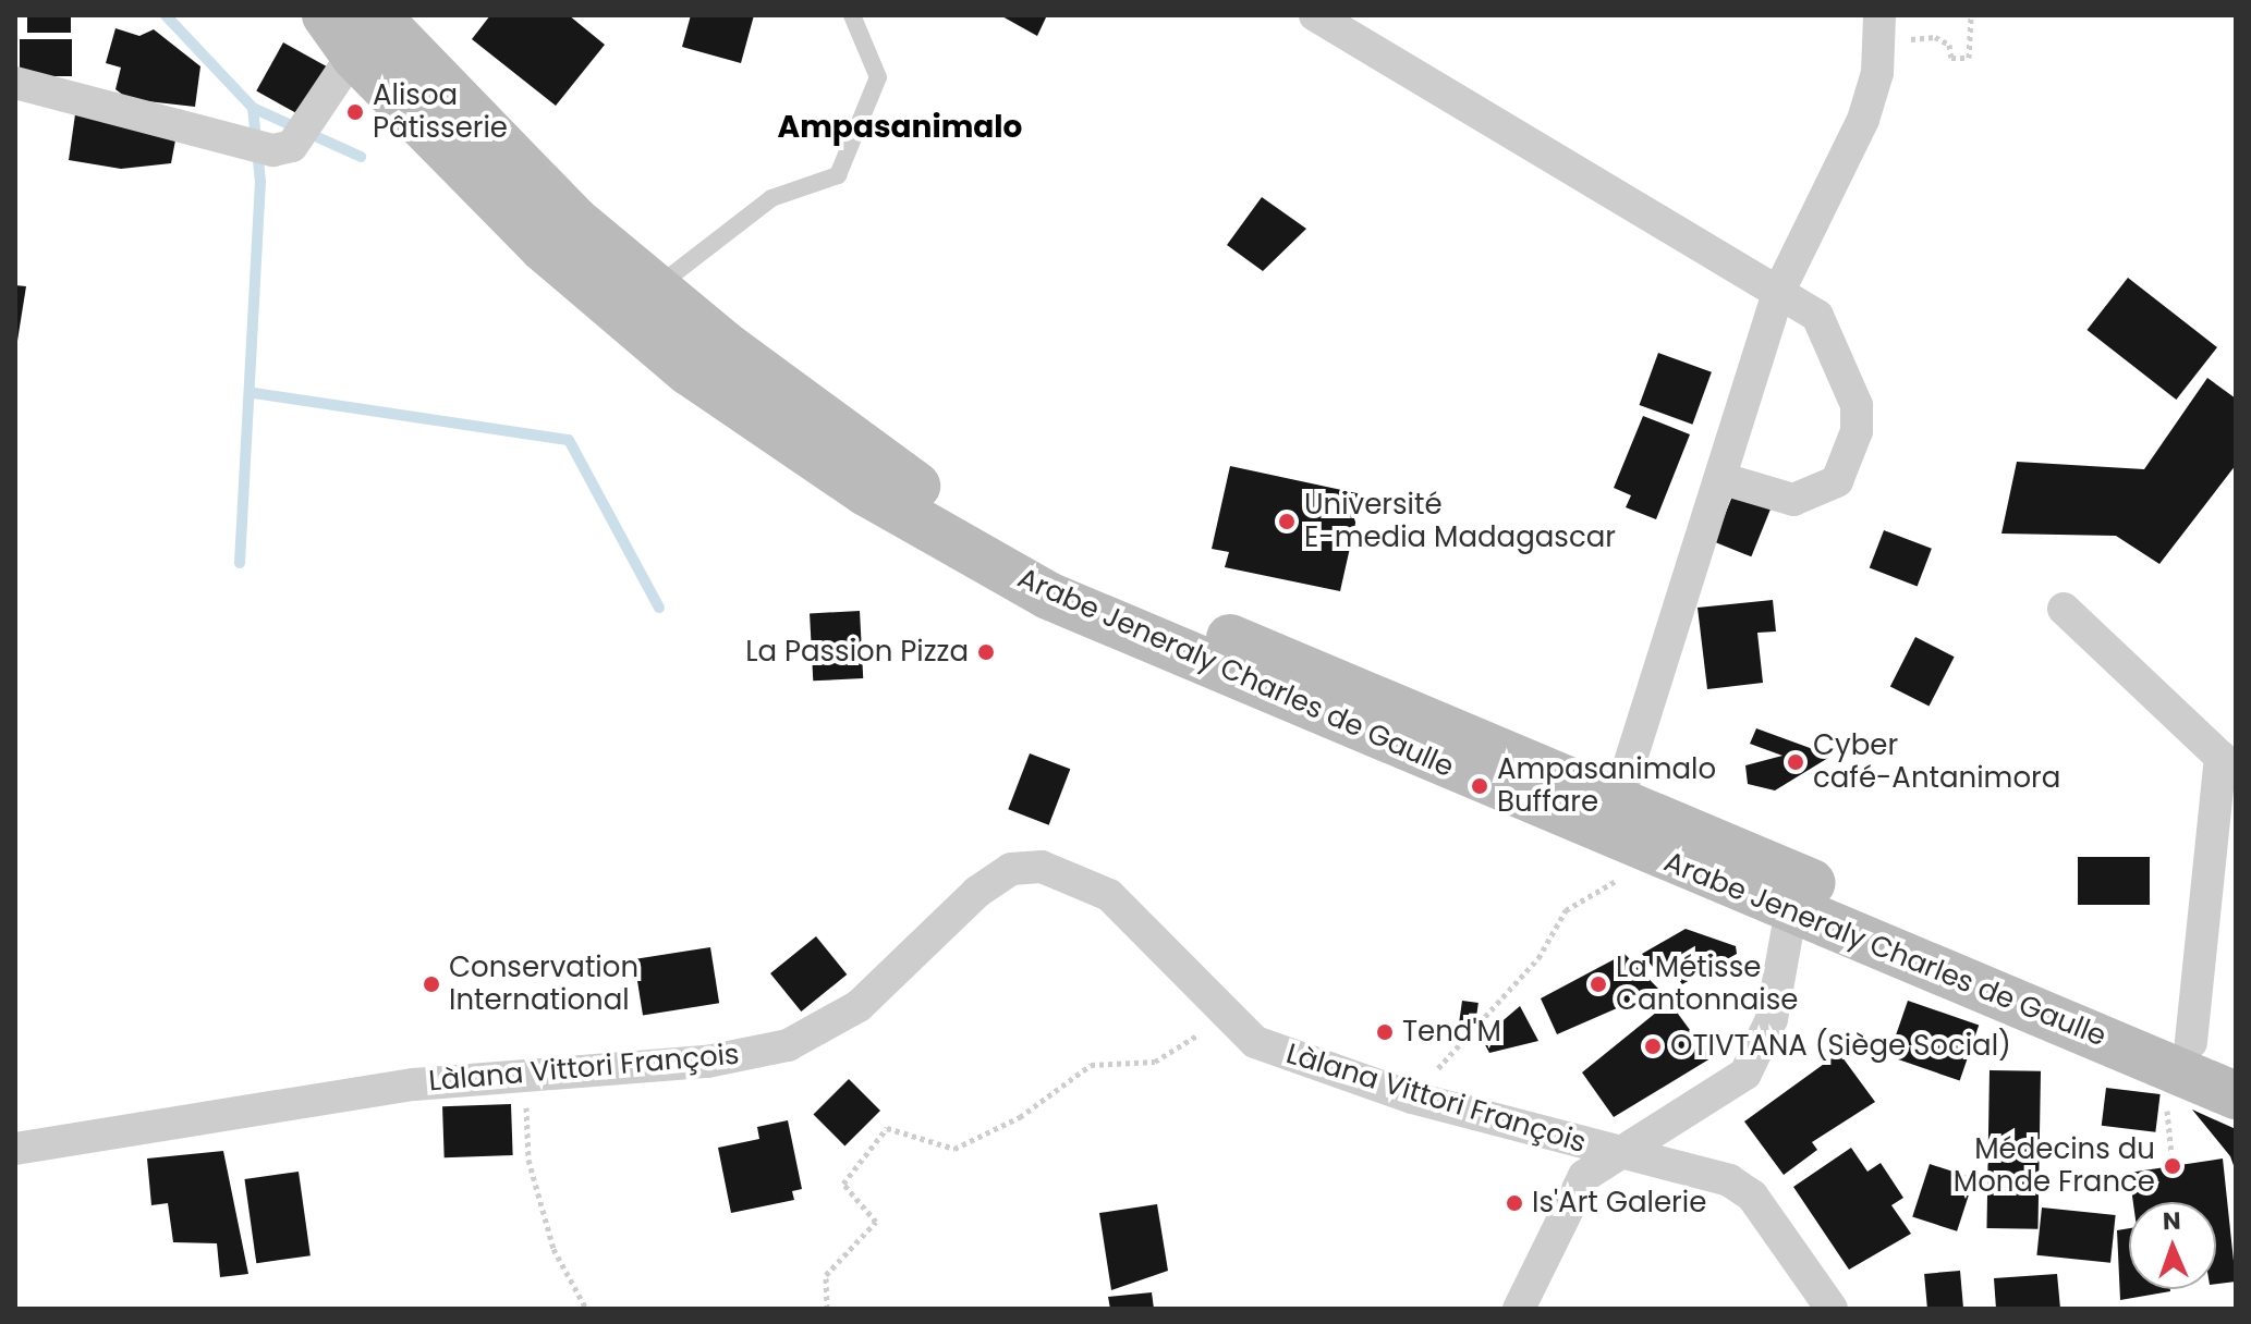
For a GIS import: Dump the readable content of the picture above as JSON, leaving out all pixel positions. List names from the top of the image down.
{
  "streets": {
    "street": ["Arabe Jeneraly Charles de Gaulle", "Làlana Vittori François"]
  },
  "districts": ["Ampasanimalo"],
  "places": [
    "Alisoa Pâtisserie",
    "Université E-media Madagascar",
    "La Passion Pizza",
    "Cyber café-Antanimora",
    "Ampasanimalo Buffare",
    "Conservation International",
    "La Métisse Cantonnaise",
    "Tend'M",
    "OTIVTANA (Siège Social)",
    "Médecins du Monde France",
    "Is'Art Galerie"
  ],
  "north": "top"
}
